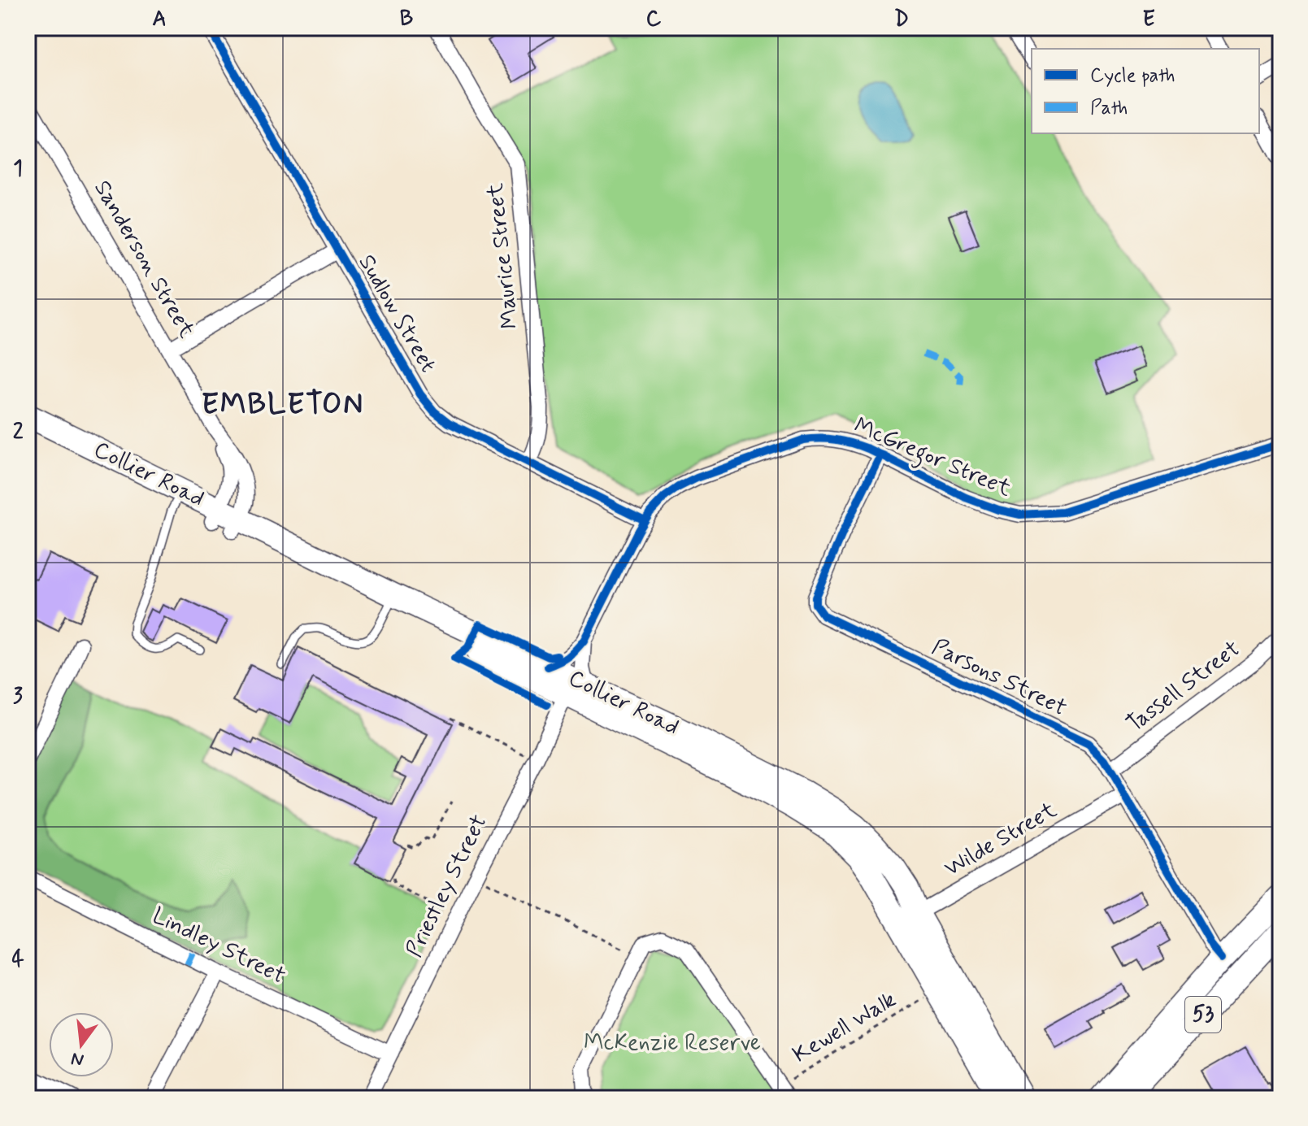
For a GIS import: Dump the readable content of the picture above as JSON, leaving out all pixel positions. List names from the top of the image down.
{
  "streets": {
    "main road": ["Collier Road", "53"],
    "street": [
      "Maurice Street",
      "Sanderson Street",
      "Sudlow Street",
      "McGregor Street",
      "Parsons Street",
      "Tassell Street",
      "Wilde Street",
      "Priestley Street",
      "Lindley Street"
    ],
    "path": ["Kewell Walk"]
  },
  "crossings": [
    ["Maurice Street", "Sudlow Street"],
    ["Sanderson Street", "Collier Road"],
    ["Sudlow Street", "McGregor Street"],
    ["McGregor Street", "Collier Road"],
    ["McGregor Street", "Parsons Street"],
    ["McGregor Street", "Priestley Street"],
    ["Collier Road", "Wilde Street"],
    ["Collier Road", "Priestley Street"],
    ["Parsons Street", "Tassell Street"],
    ["Parsons Street", "Wilde Street"],
    ["Parsons Street", "53"],
    ["Priestley Street", "Lindley Street"]
  ],
  "districts": ["EMBLETON"],
  "parks": ["McKenzie Reserve"],
  "legend": ["Cycle path", "Path"],
  "north": "bottom",
  "grid": {
    "columns": [
      "A",
      "B",
      "C",
      "D",
      "E"
    ],
    "rows": [
      "1",
      "2",
      "3",
      "4"
    ]
  }
}
